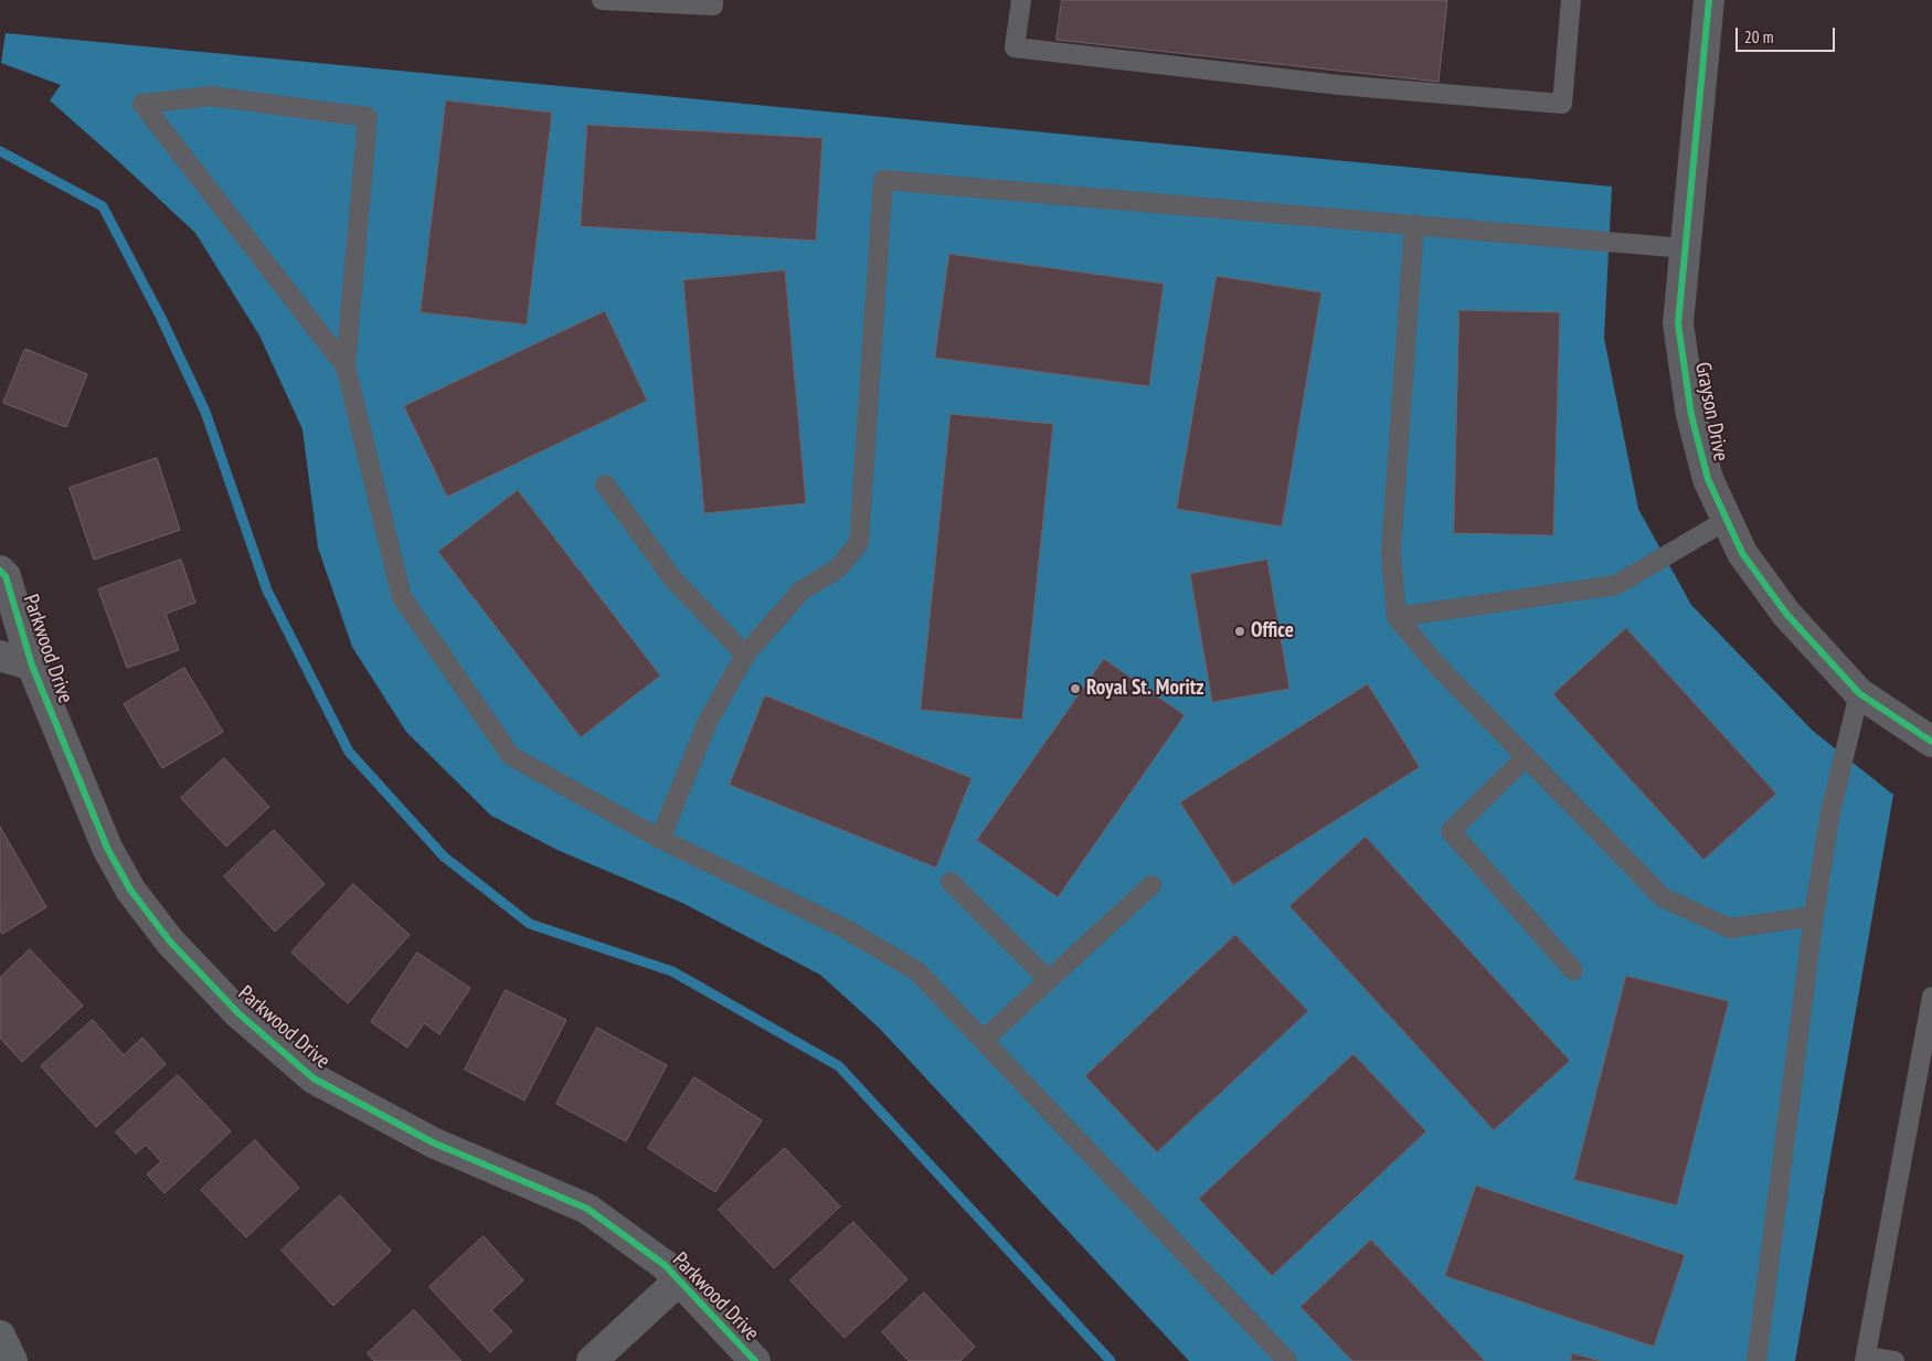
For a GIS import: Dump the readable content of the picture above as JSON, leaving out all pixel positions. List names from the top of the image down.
{
  "streets": {
    "street": ["Grayson Drive", "Parkwood Drive"]
  },
  "places": ["Office", "Royal St. Moritz"],
  "scale_bar": "20 m"
}
